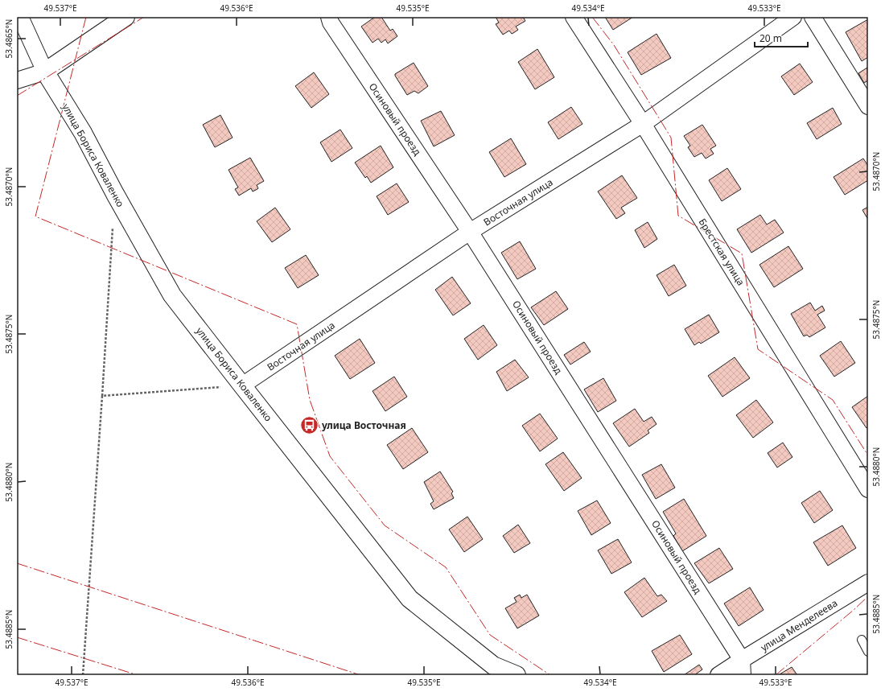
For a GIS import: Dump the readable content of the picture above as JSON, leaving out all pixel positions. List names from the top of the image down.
{
  "streets": {
    "street": [
      "Осиновый проезд",
      "улица Бориса Коваленко",
      "Восточная улица",
      "Брестская улица",
      "улица Менделеева"
    ]
  },
  "crossings": [
    ["Осиновый проезд", "Восточная улица"],
    ["Осиновый проезд", "улица Менделеева"],
    ["улица Бориса Коваленко", "Восточная улица"],
    ["Восточная улица", "Брестская улица"]
  ],
  "places": {
    "bus stop": ["улица Восточная"]
  },
  "scale_bar": "20 m",
  "coordinates": [
    "49.537°E",
    "49.536°E",
    "49.535°E",
    "49.534°E",
    "49.533°E",
    "53.4865°N",
    "53.4870°N",
    "53.4875°N",
    "53.4880°N",
    "53.4885°N"
  ]
}
